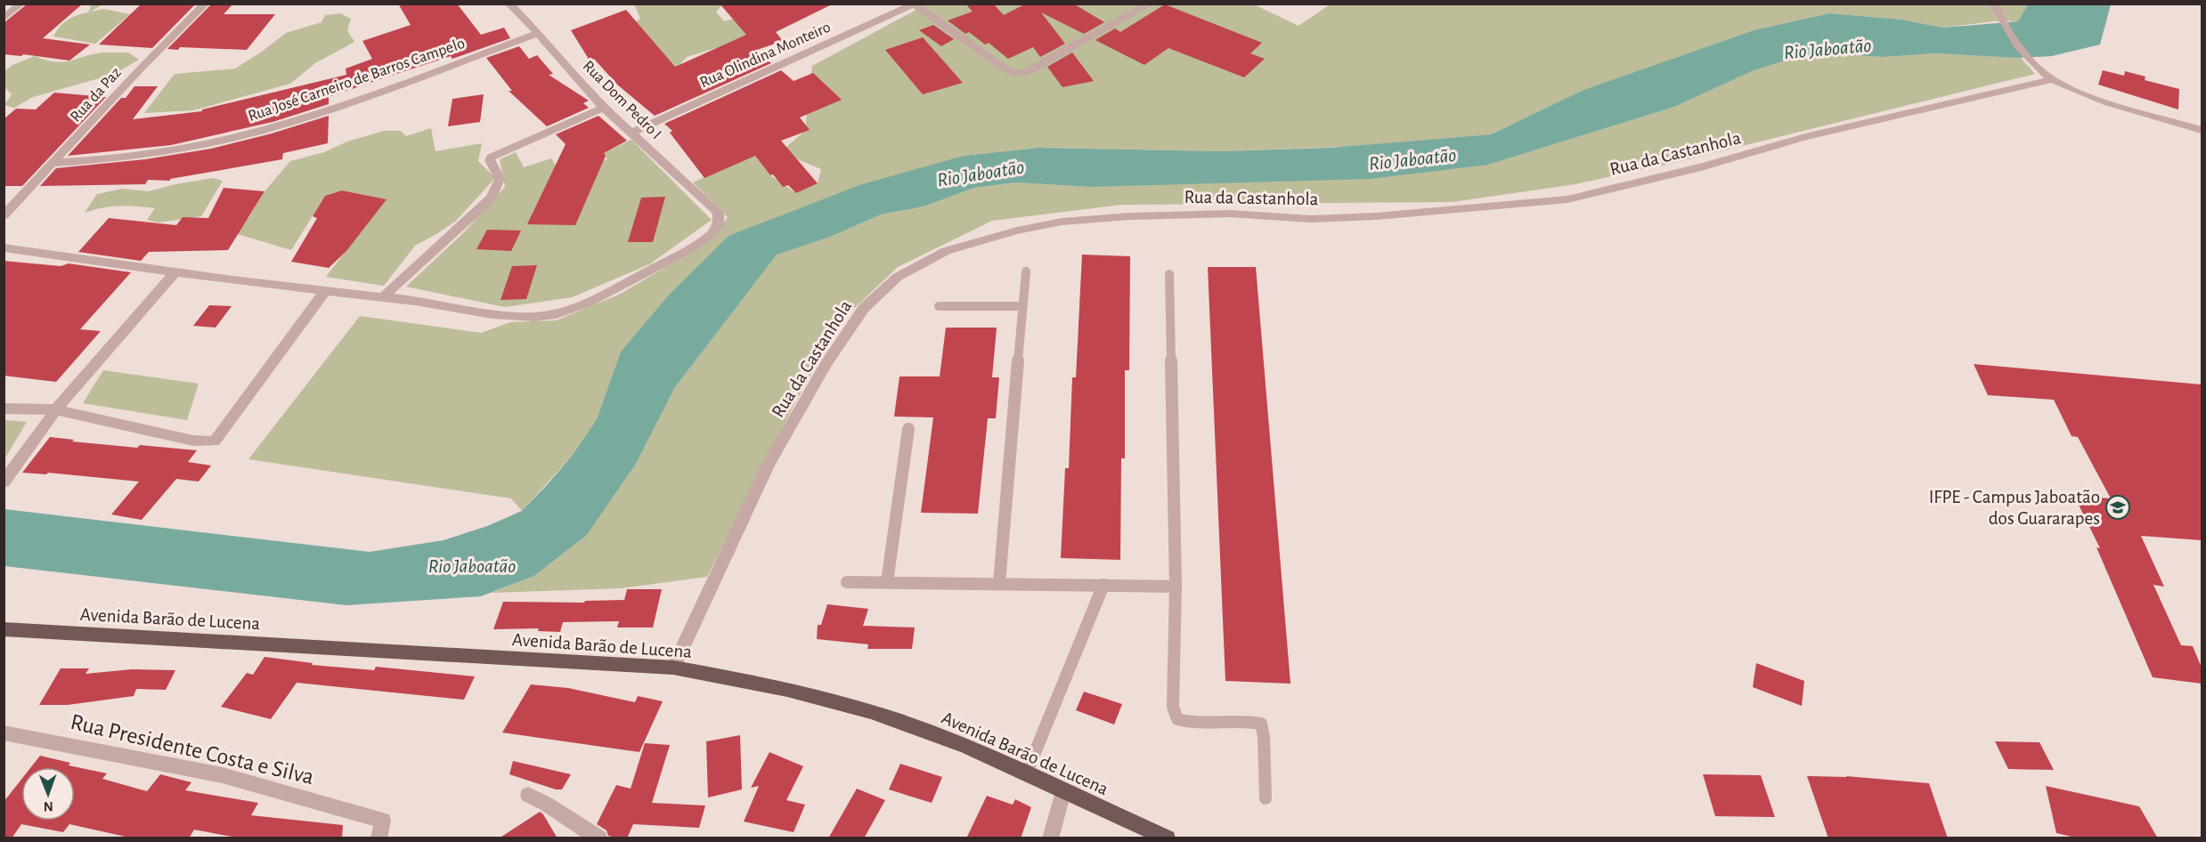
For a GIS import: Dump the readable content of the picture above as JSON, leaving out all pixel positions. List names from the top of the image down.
{
  "streets": {
    "main road": ["Avenida Barão de Lucena"],
    "street": [
      "Rua Olindina Monteiro",
      "Rua José Carneiro de Barros Campelo",
      "Rua da Paz",
      "Rua Dom Pedro I",
      "Rua da Castanhola",
      "Rua Presidente Costa e Silva"
    ]
  },
  "crossings": [
    ["Rua Olindina Monteiro", "Rua Dom Pedro I"],
    ["Rua José Carneiro de Barros Campelo", "Rua da Paz"],
    ["Rua José Carneiro de Barros Campelo", "Rua Dom Pedro I"],
    ["Rua da Castanhola", "Avenida Barão de Lucena"]
  ],
  "water": ["Rio Jaboatão"],
  "places": {
    "school or university": ["IFPE - Campus Jaboatão dos Guararapes"]
  },
  "north": "bottom"
}
